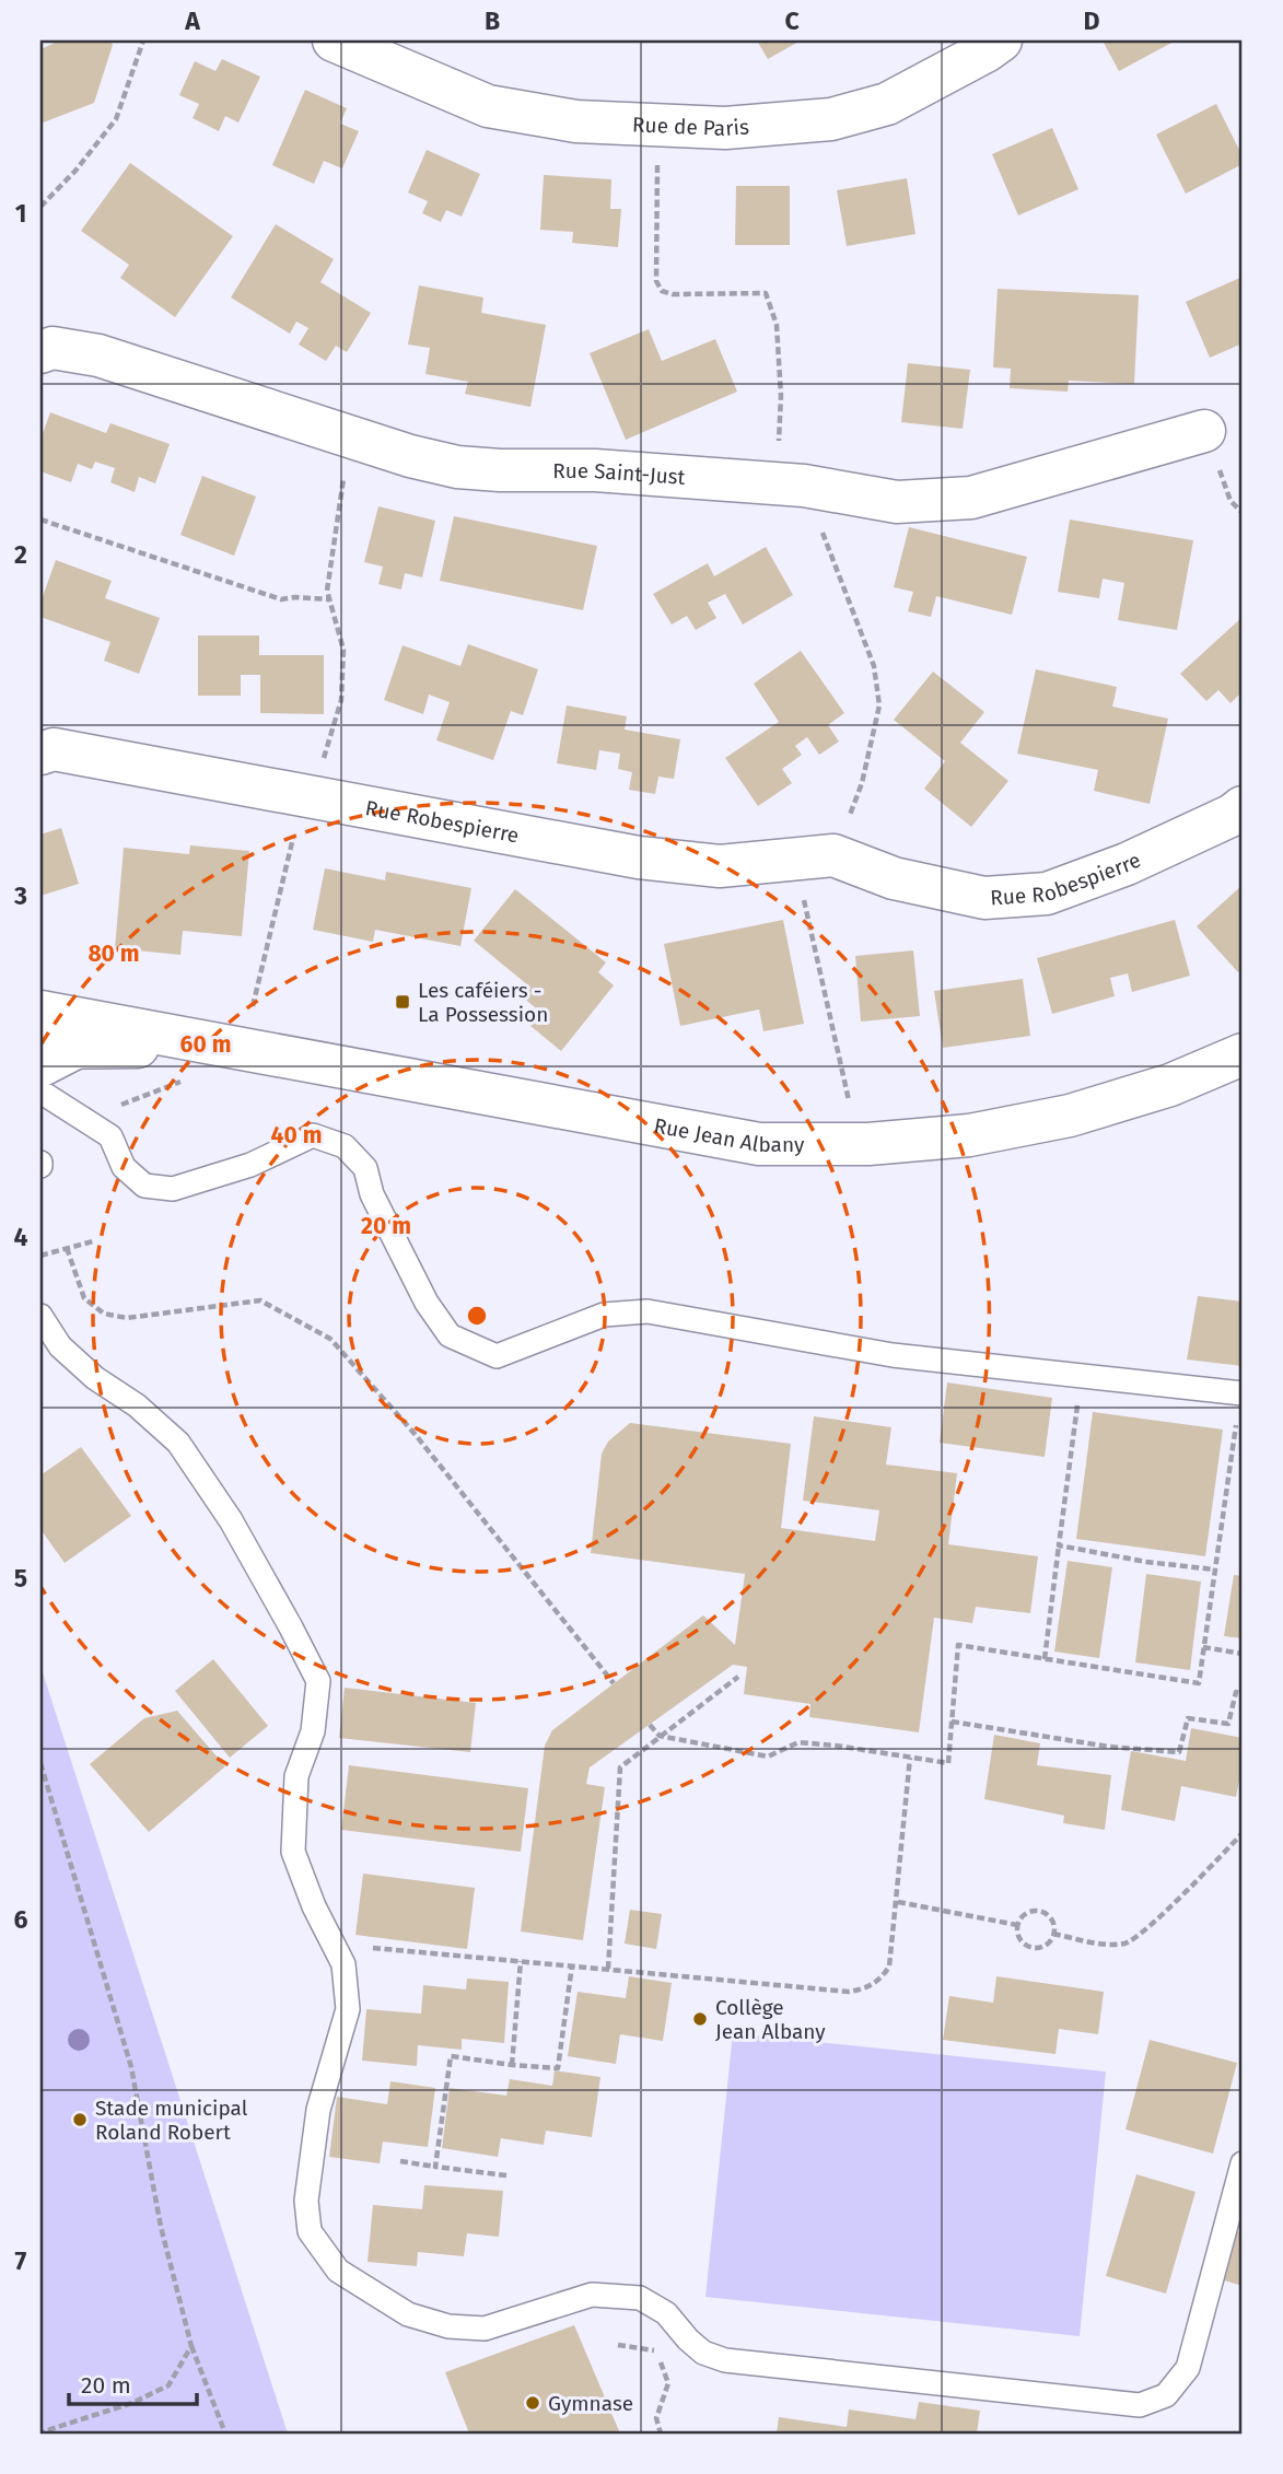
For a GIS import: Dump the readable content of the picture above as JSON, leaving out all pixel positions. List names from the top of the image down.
{
  "streets": {
    "street": [
      "Rue de Paris",
      "Rue Saint-Just",
      "Rue Robespierre",
      "Rue Jean Albany"
    ]
  },
  "places": {
    "transit": ["Les caféiers - La Possession"],
    "other": ["Collège Jean Albany", "Stade municipal Roland Robert", "Gymnase"]
  },
  "scale_bar": "20 m",
  "grid": {
    "columns": [
      "A",
      "B",
      "C",
      "D"
    ],
    "rows": [
      "1",
      "2",
      "3",
      "4",
      "5",
      "6",
      "7"
    ]
  },
  "rings": [
    "80 m",
    "60 m",
    "40 m",
    "20 m"
  ]
}
